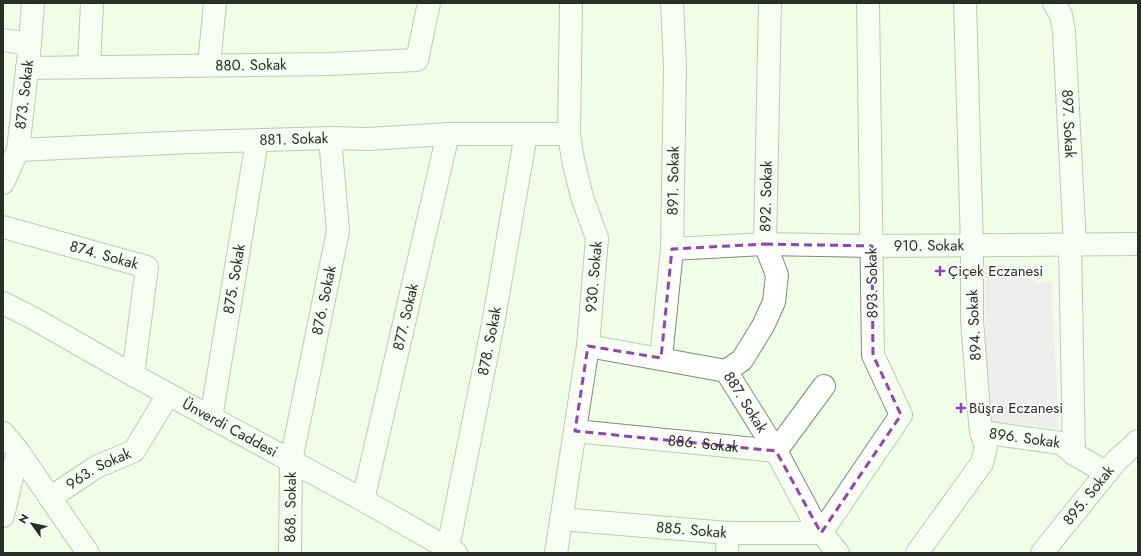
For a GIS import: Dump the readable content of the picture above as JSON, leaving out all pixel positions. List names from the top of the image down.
{
  "streets": {
    "street": [
      "880. Sokak",
      "873. Sokak",
      "897. Sokak",
      "881. Sokak",
      "891. Sokak",
      "892. Sokak",
      "910. Sokak",
      "874. Sokak",
      "930. Sokak",
      "875. Sokak",
      "893. Sokak",
      "876. Sokak",
      "877. Sokak",
      "894. Sokak",
      "878. Sokak",
      "887. Sokak",
      "Ünverdi Caddesi",
      "896. Sokak",
      "886. Sokak",
      "963. Sokak",
      "895. Sokak",
      "868. Sokak",
      "885. Sokak"
    ]
  },
  "crossings": [
    ["880. Sokak", "873. Sokak"],
    ["873. Sokak", "881. Sokak"],
    ["897. Sokak", "910. Sokak"],
    ["897. Sokak", "896. Sokak"],
    ["881. Sokak", "930. Sokak"],
    ["881. Sokak", "875. Sokak"],
    ["881. Sokak", "876. Sokak"],
    ["881. Sokak", "877. Sokak"],
    ["881. Sokak", "878. Sokak"],
    ["891. Sokak", "910. Sokak"],
    ["891. Sokak", "887. Sokak"],
    ["892. Sokak", "910. Sokak"],
    ["892. Sokak", "887. Sokak"],
    ["910. Sokak", "893. Sokak"],
    ["910. Sokak", "894. Sokak"],
    ["874. Sokak", "Ünverdi Caddesi"],
    ["930. Sokak", "887. Sokak"],
    ["930. Sokak", "886. Sokak"],
    ["930. Sokak", "885. Sokak"],
    ["875. Sokak", "Ünverdi Caddesi"],
    ["893. Sokak", "887. Sokak"],
    ["893. Sokak", "885. Sokak"],
    ["876. Sokak", "Ünverdi Caddesi"],
    ["876. Sokak", "868. Sokak"],
    ["877. Sokak", "Ünverdi Caddesi"],
    ["894. Sokak", "896. Sokak"],
    ["878. Sokak", "Ünverdi Caddesi"],
    ["887. Sokak", "886. Sokak"],
    ["887. Sokak", "885. Sokak"],
    ["Ünverdi Caddesi", "963. Sokak"],
    ["Ünverdi Caddesi", "868. Sokak"],
    ["896. Sokak", "895. Sokak"]
  ],
  "places": {
    "health": ["Çiçek Eczanesi", "Büşra Eczanesi"]
  },
  "north": "top left"
}
